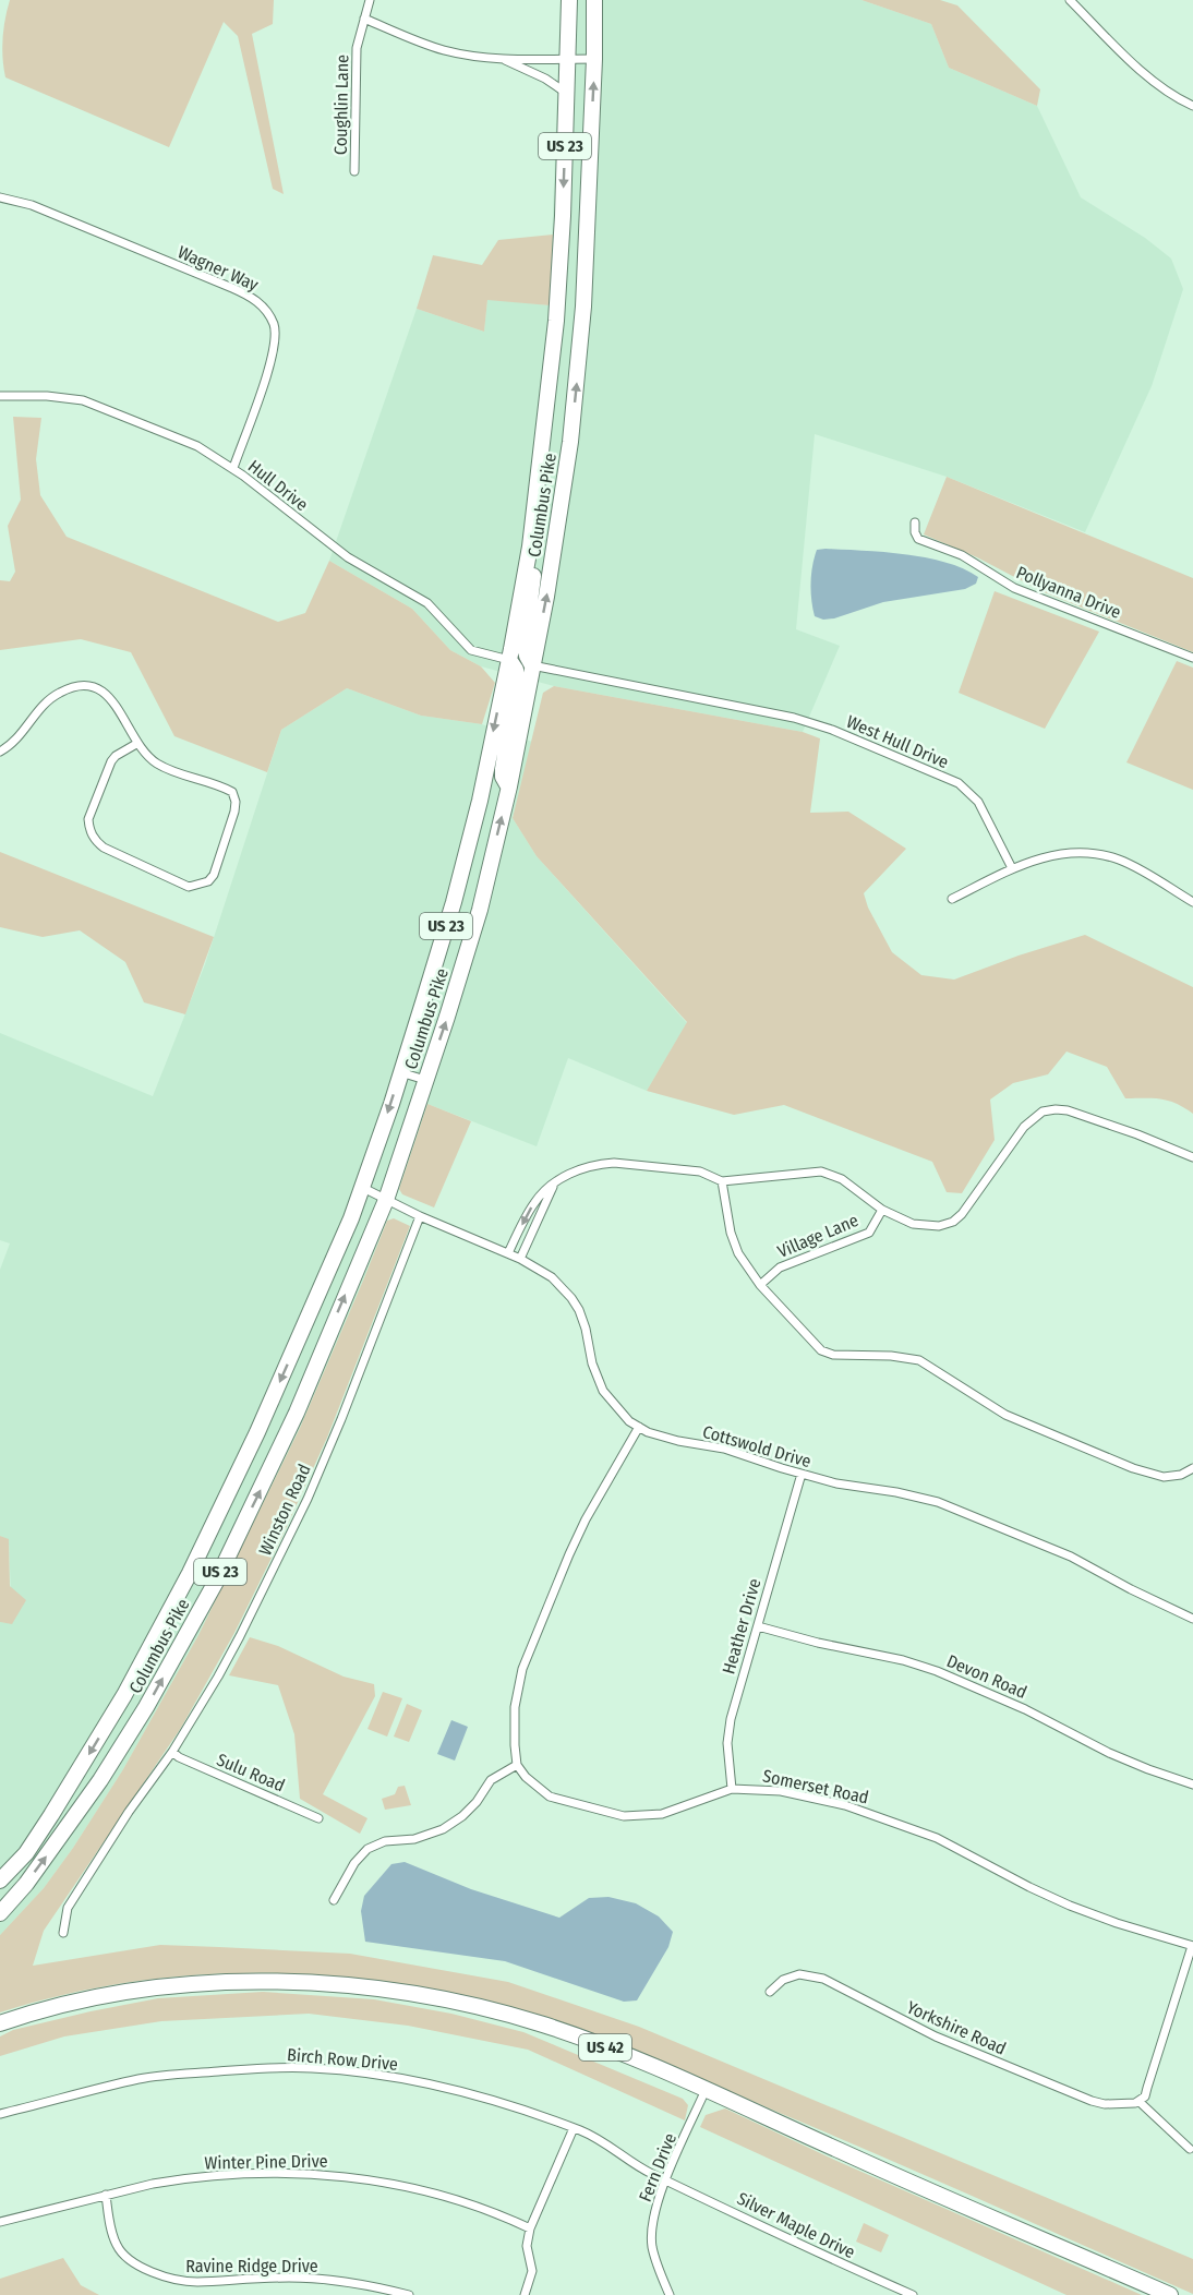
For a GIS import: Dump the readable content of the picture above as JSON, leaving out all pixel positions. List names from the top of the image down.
{
  "streets": {
    "highway": ["US 23", "Columbus Pike", "US 42"],
    "street": [
      "Coughlin Lane",
      "Wagner Way",
      "Hull Drive",
      "Pollyanna Drive",
      "West Hull Drive",
      "Village Lane",
      "Cottswold Drive",
      "Winston Road",
      "Heather Drive",
      "Devon Road",
      "Sulu Road",
      "Somerset Road",
      "Yorkshire Road",
      "Birch Row Drive",
      "Winter Pine Drive",
      "Fern Drive",
      "Silver Maple Drive",
      "Ravine Ridge Drive"
    ]
  },
  "crossings": [
    ["Wagner Way", "Hull Drive"],
    ["Hull Drive", "Columbus Pike"],
    ["Columbus Pike", "West Hull Drive"],
    ["Columbus Pike", "Cottswold Drive"],
    ["Cottswold Drive", "Winston Road"],
    ["Cottswold Drive", "Heather Drive"],
    ["Winston Road", "Sulu Road"],
    ["Heather Drive", "Devon Road"],
    ["Heather Drive", "Somerset Road"],
    ["US 42", "Fern Drive"],
    ["Birch Row Drive", "Fern Drive"],
    ["Birch Row Drive", "Silver Maple Drive"],
    ["Winter Pine Drive", "Ravine Ridge Drive"],
    ["Fern Drive", "Silver Maple Drive"]
  ]
}
